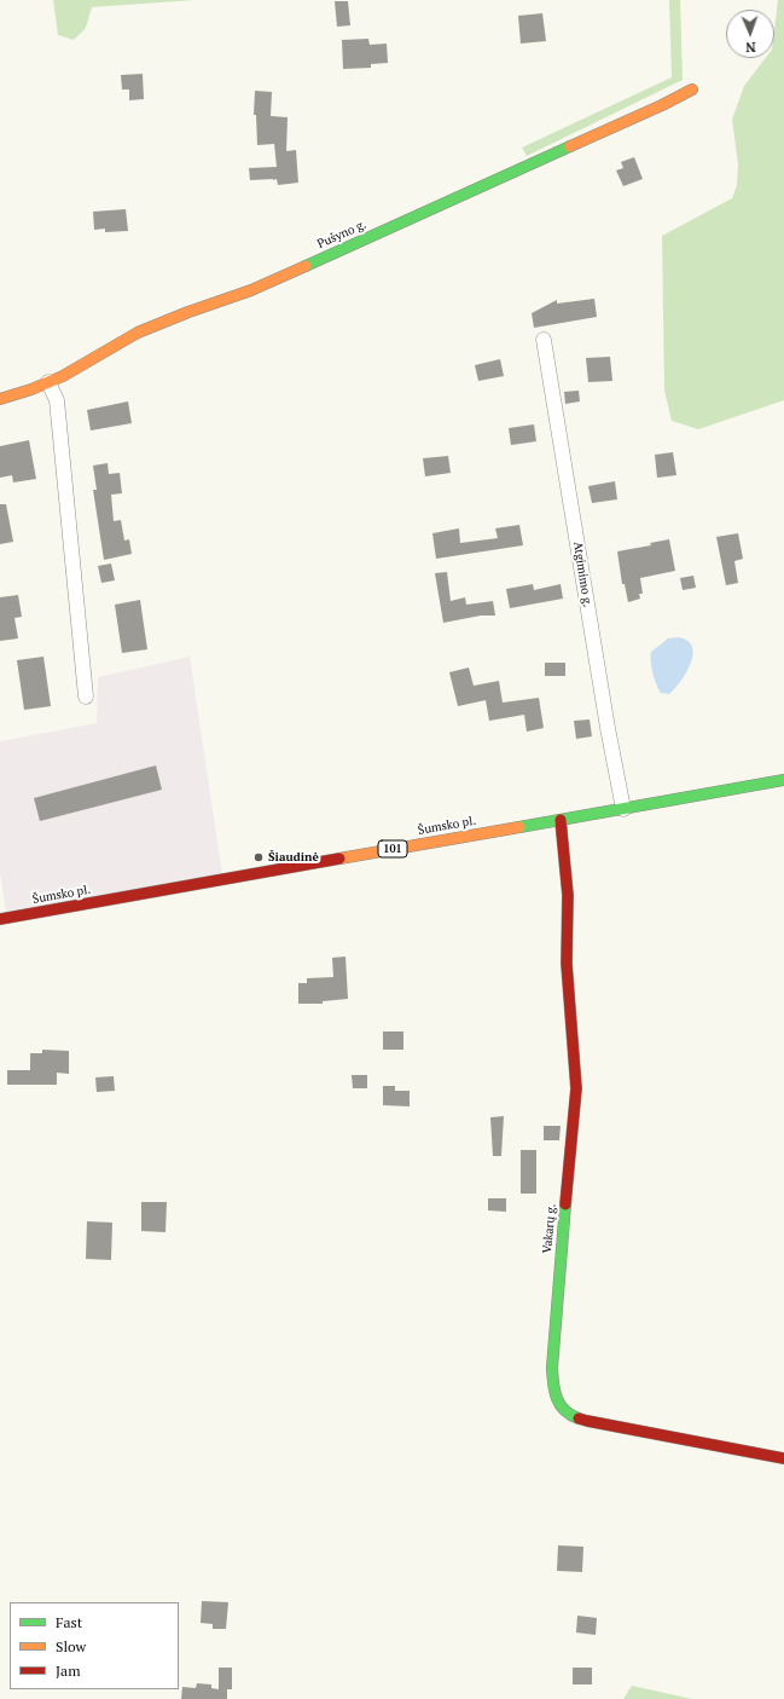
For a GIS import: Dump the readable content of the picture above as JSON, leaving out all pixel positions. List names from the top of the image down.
{
  "streets": {
    "street": [
      "Pušyno g.",
      "Atgimimo g.",
      "Šumsko pl.",
      "101",
      "Vakarų g."
    ]
  },
  "crossings": [
    ["Atgimimo g.", "Šumsko pl."],
    ["Šumsko pl.", "Vakarų g."]
  ],
  "places": ["Šiaudinė"],
  "legend": ["Fast", "Slow", "Jam"],
  "north": "bottom"
}
